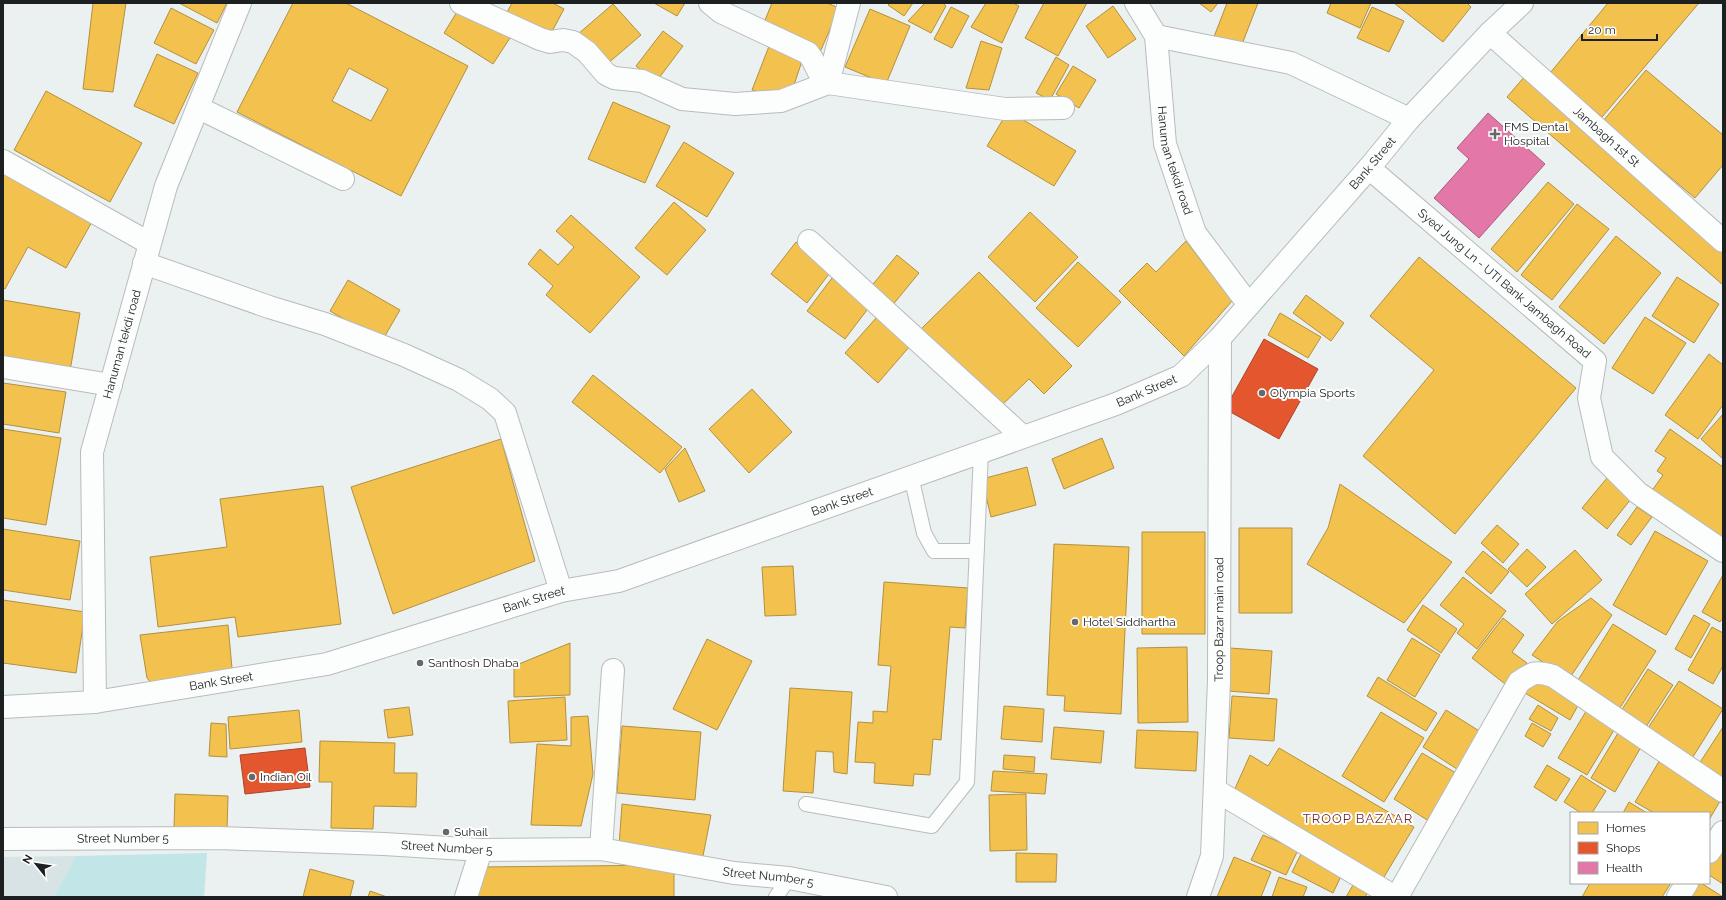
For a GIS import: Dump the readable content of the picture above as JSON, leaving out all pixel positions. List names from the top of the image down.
{
  "streets": {
    "street": [
      "Jambagh 1st St",
      "Hanuman tekdi road",
      "Bank Street",
      "Syed Jung Ln - UTI Bank Jambagh Road",
      "Troop Bazar main road",
      "Street Number 5"
    ]
  },
  "crossings": [
    ["Jambagh 1st St", "Bank Street"],
    ["Hanuman tekdi road", "Bank Street"],
    ["Bank Street", "Syed Jung Ln - UTI Bank Jambagh Road"],
    ["Bank Street", "Troop Bazar main road"]
  ],
  "districts": ["TROOP BAZAAR"],
  "places": {
    "health": ["FMS Dental Hospital"],
    "other": [
      "Olympia Sports",
      "Hotel Siddhartha",
      "Santhosh Dhaba",
      "Indian Oil",
      "Suhail"
    ]
  },
  "legend": ["Homes", "Shops", "Health"],
  "scale_bar": "20 m",
  "north": "top left"
}
